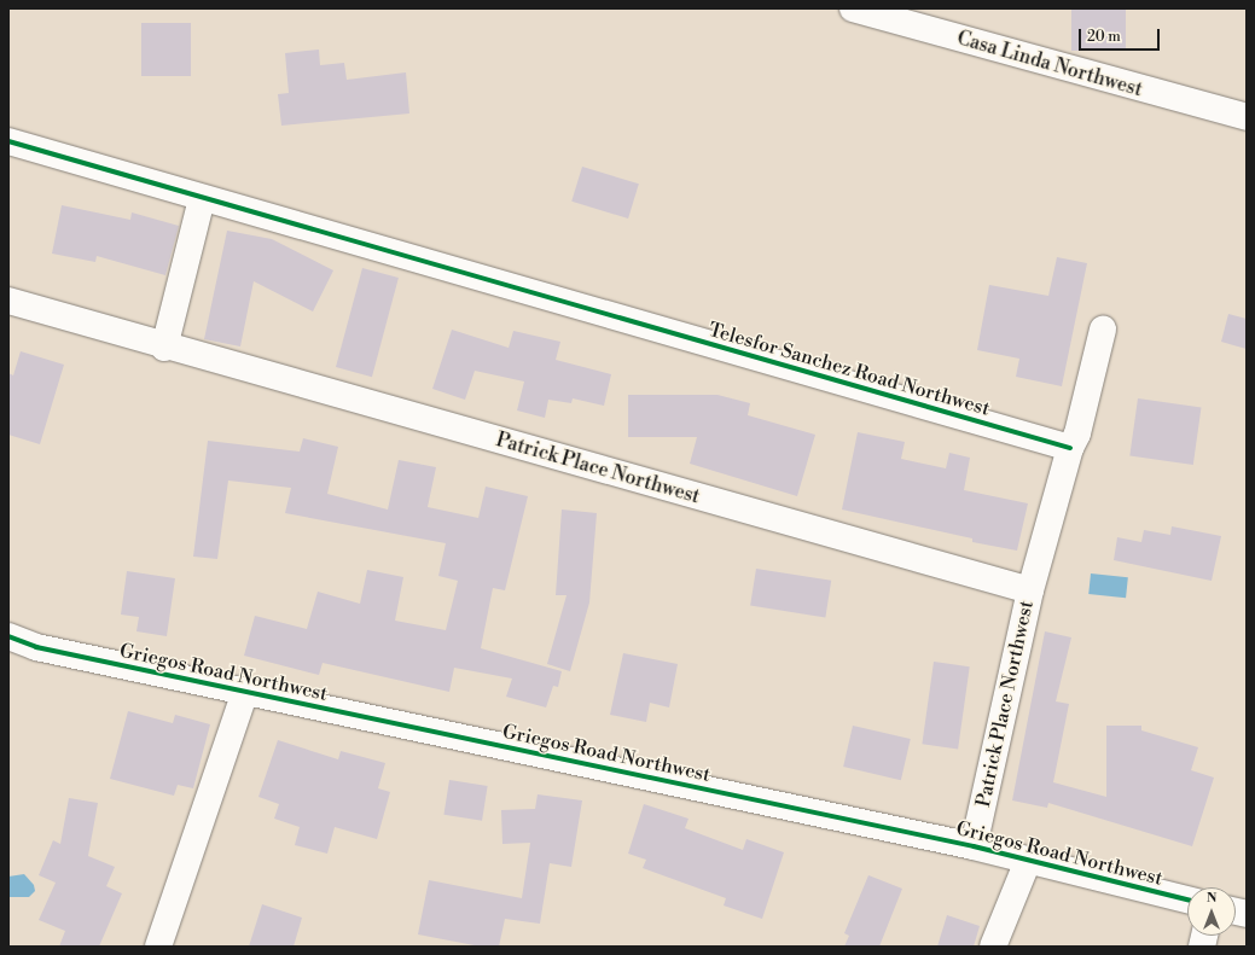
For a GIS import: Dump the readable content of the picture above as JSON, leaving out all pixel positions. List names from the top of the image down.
{
  "streets": {
    "street": [
      "Casa Linda Northwest",
      "Telesfor Sanchez Road Northwest",
      "Patrick Place Northwest",
      "Griegos Road Northwest"
    ]
  },
  "crossings": [
    ["Telesfor Sanchez Road Northwest", "Patrick Place Northwest"],
    ["Patrick Place Northwest", "Griegos Road Northwest"]
  ],
  "scale_bar": "20 m",
  "north": "top"
}
